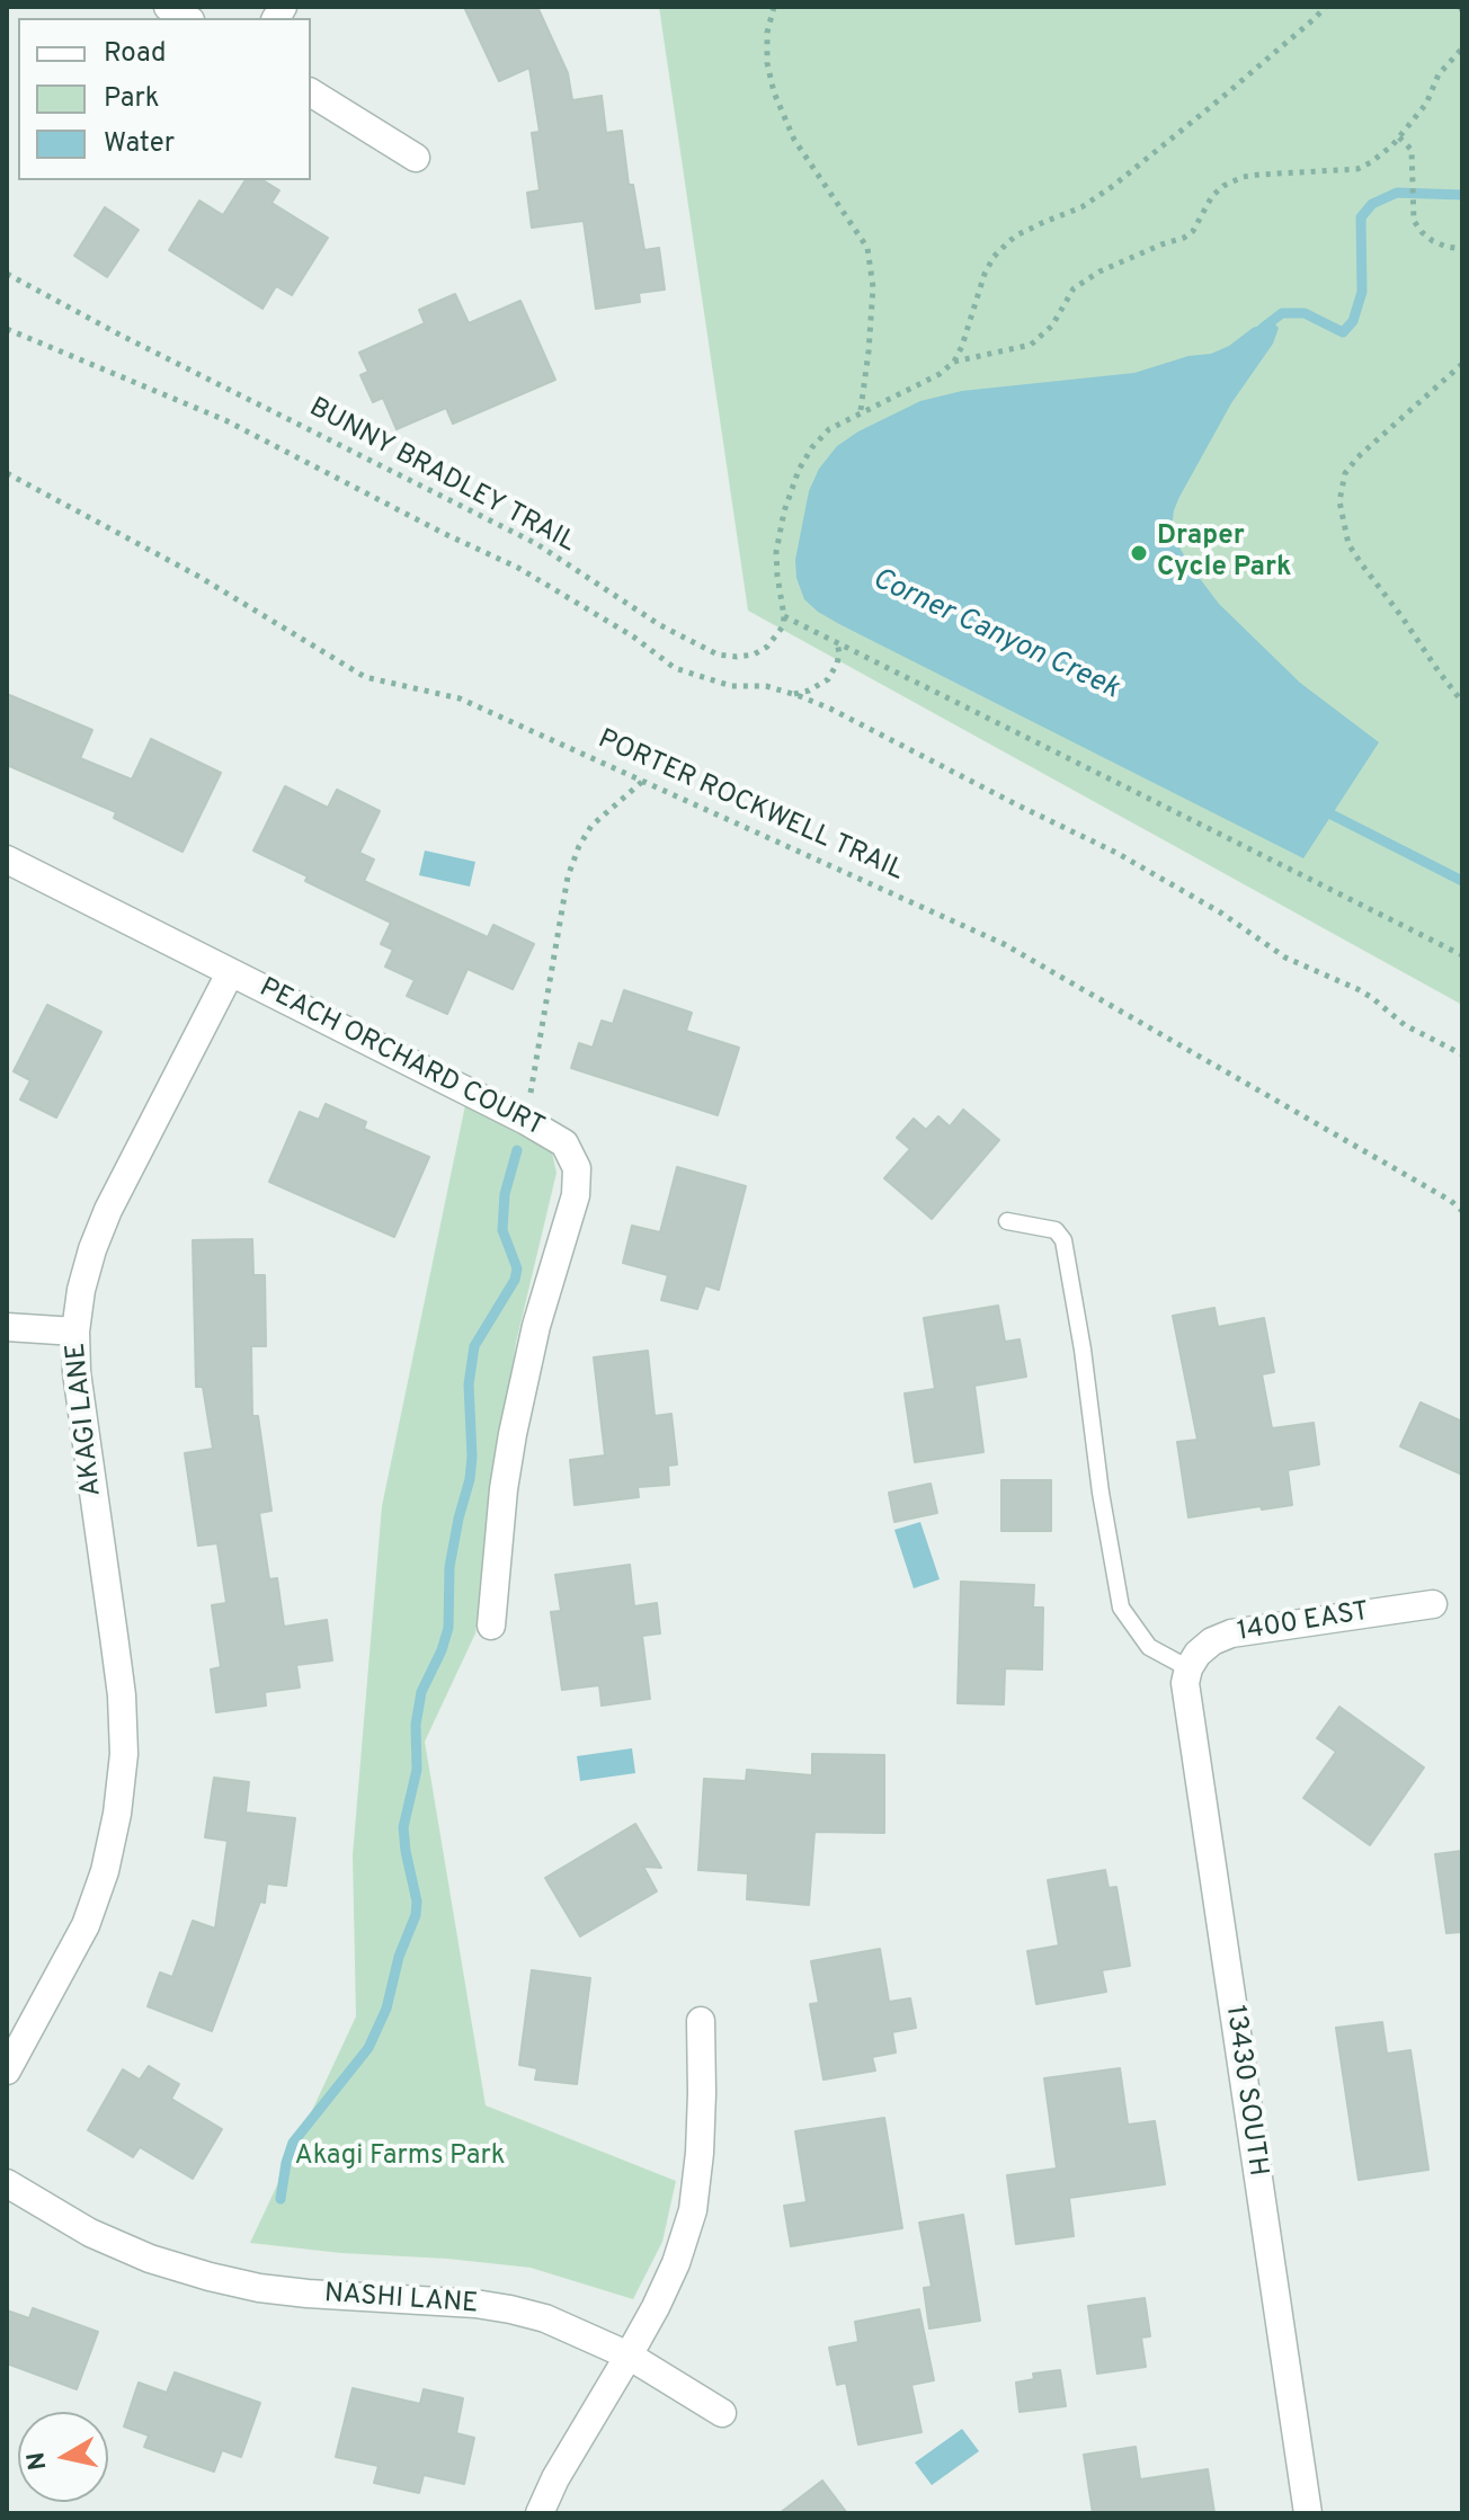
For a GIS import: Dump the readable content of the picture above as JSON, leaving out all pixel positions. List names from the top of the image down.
{
  "streets": {
    "street": [
      "PEACH ORCHARD COURT",
      "AKAGI LANE",
      "1400 EAST",
      "13430 SOUTH",
      "NASHI LANE"
    ],
    "path": ["BUNNY BRADLEY TRAIL", "PORTER ROCKWELL TRAIL"]
  },
  "crossings": [
    ["PEACH ORCHARD COURT", "AKAGI LANE"],
    ["1400 EAST", "13430 SOUTH"]
  ],
  "water": ["Corner Canyon Creek"],
  "parks": ["Akagi Farms Park"],
  "places": ["Draper Cycle Park"],
  "legend": ["Road", "Park", "Water"],
  "north": "left"
}
